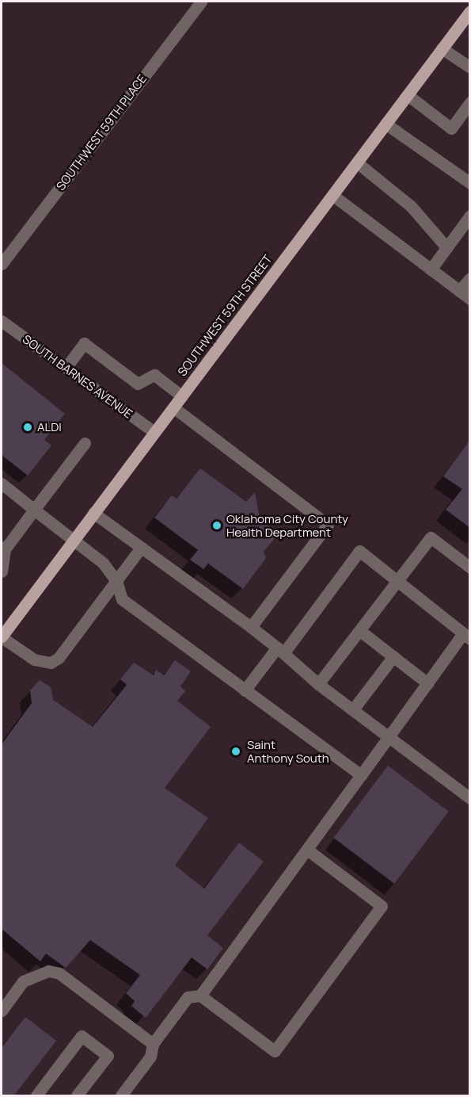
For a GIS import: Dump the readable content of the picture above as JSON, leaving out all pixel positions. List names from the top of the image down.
{
  "streets": {
    "main road": ["SOUTHWEST 59TH STREET"],
    "street": ["SOUTHWEST 59TH PLACE", "SOUTH BARNES AVENUE"]
  },
  "crossings": [
    ["SOUTHWEST 59TH STREET", "SOUTH BARNES AVENUE"]
  ],
  "places": ["ALDI", "Oklahoma City County Health Department", "Saint Anthony South"]
}
